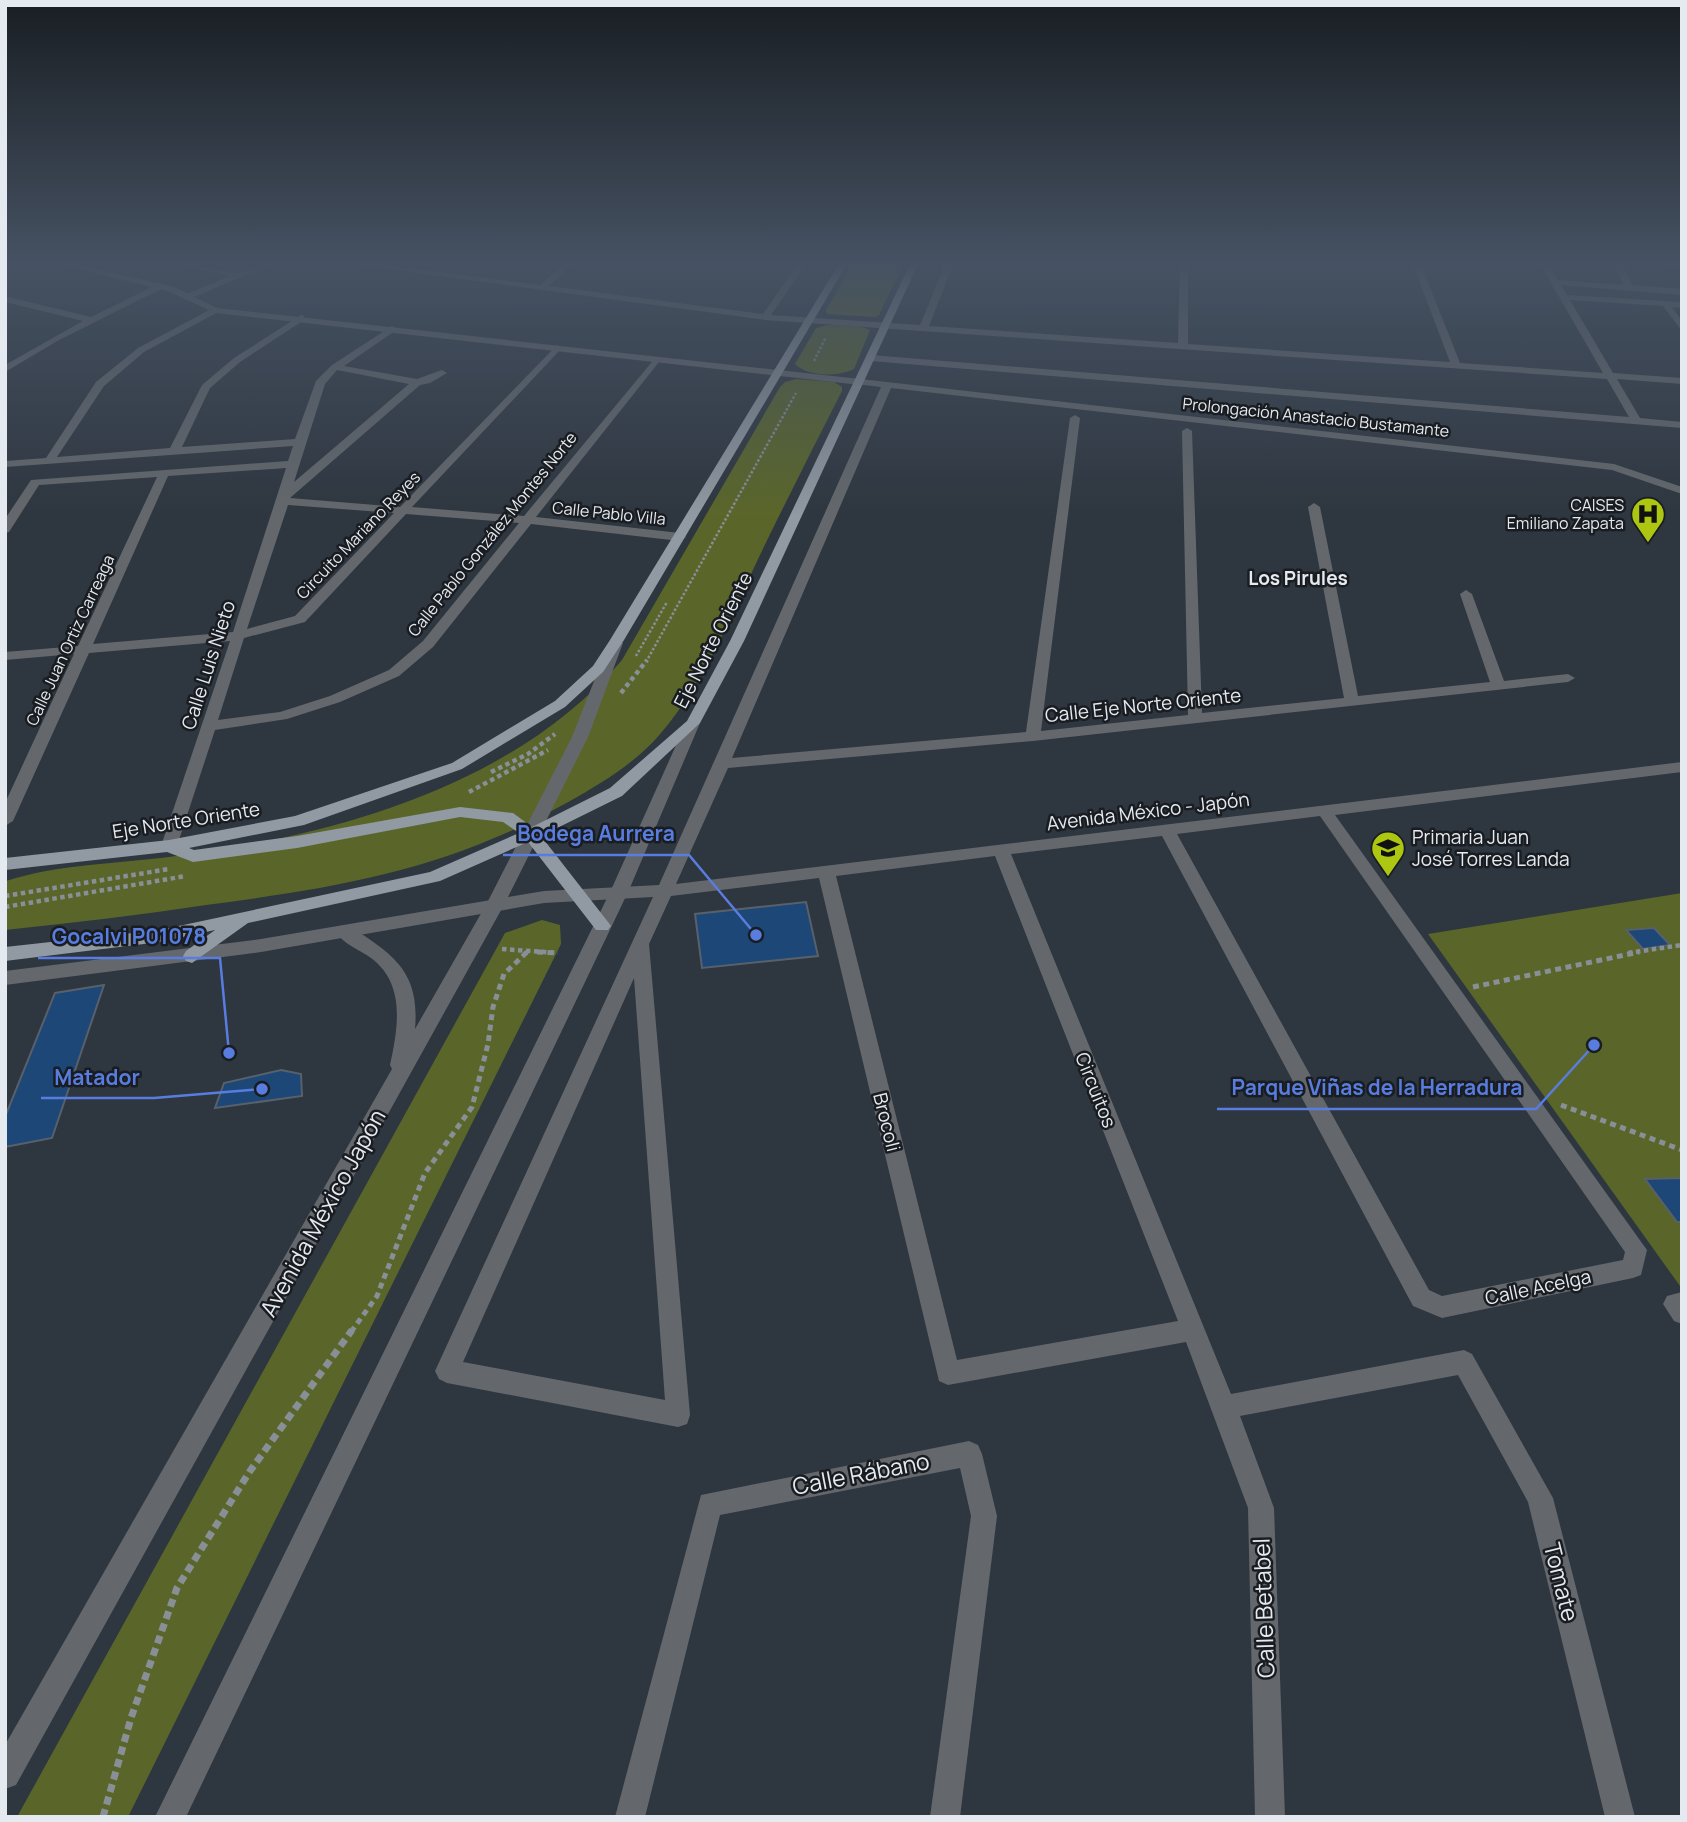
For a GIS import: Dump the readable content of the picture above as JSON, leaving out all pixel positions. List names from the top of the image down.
{
  "streets": {
    "main road": ["Eje Norte Oriente"],
    "street": [
      "Prolongación Anastacio Bustamante",
      "Calle Pablo Villa",
      "Calle Pablo González Montes Norte",
      "Circuito Mariano Reyes",
      "Calle Juan Ortiz Carreaga",
      "Calle Luis Nieto",
      "Calle Eje Norte Oriente",
      "Avenida México - Japón",
      "Circuitos",
      "Brocoli",
      "Avenida México Japón",
      "Calle Acelga",
      "Calle Rábano",
      "Tomate",
      "Calle Betabel"
    ]
  },
  "crossings": [
    ["Prolongación Anastacio Bustamante", "Calle Pablo González Montes Norte"],
    ["Prolongación Anastacio Bustamante", "Circuito Mariano Reyes"],
    ["Prolongación Anastacio Bustamante", "Eje Norte Oriente"],
    ["Calle Pablo Villa", "Calle Pablo González Montes Norte"],
    ["Calle Pablo Villa", "Circuito Mariano Reyes"],
    ["Calle Pablo Villa", "Eje Norte Oriente"],
    ["Calle Pablo Villa", "Calle Luis Nieto"],
    ["Calle Pablo González Montes Norte", "Calle Luis Nieto"],
    ["Circuito Mariano Reyes", "Calle Juan Ortiz Carreaga"],
    ["Circuito Mariano Reyes", "Calle Luis Nieto"],
    ["Eje Norte Oriente", "Calle Luis Nieto"],
    ["Eje Norte Oriente", "Avenida México Japón"],
    ["Avenida México - Japón", "Circuitos"],
    ["Avenida México - Japón", "Brocoli"],
    ["Avenida México - Japón", "Avenida México Japón"],
    ["Avenida México - Japón", "Calle Acelga"],
    ["Circuitos", "Brocoli"],
    ["Circuitos", "Calle Betabel"],
    ["Brocoli", "Calle Betabel"],
    ["Tomate", "Calle Betabel"]
  ],
  "districts": ["Los Pirules"],
  "places": {
    "hospital": ["CAISES Emiliano Zapata"],
    "school or university": ["Primaria Juan José Torres Landa"],
    "other": [
      "Bodega Aurrera",
      "Parque Viñas de la Herradura",
      "Gocalvi P01078",
      "Matador"
    ]
  }
}
